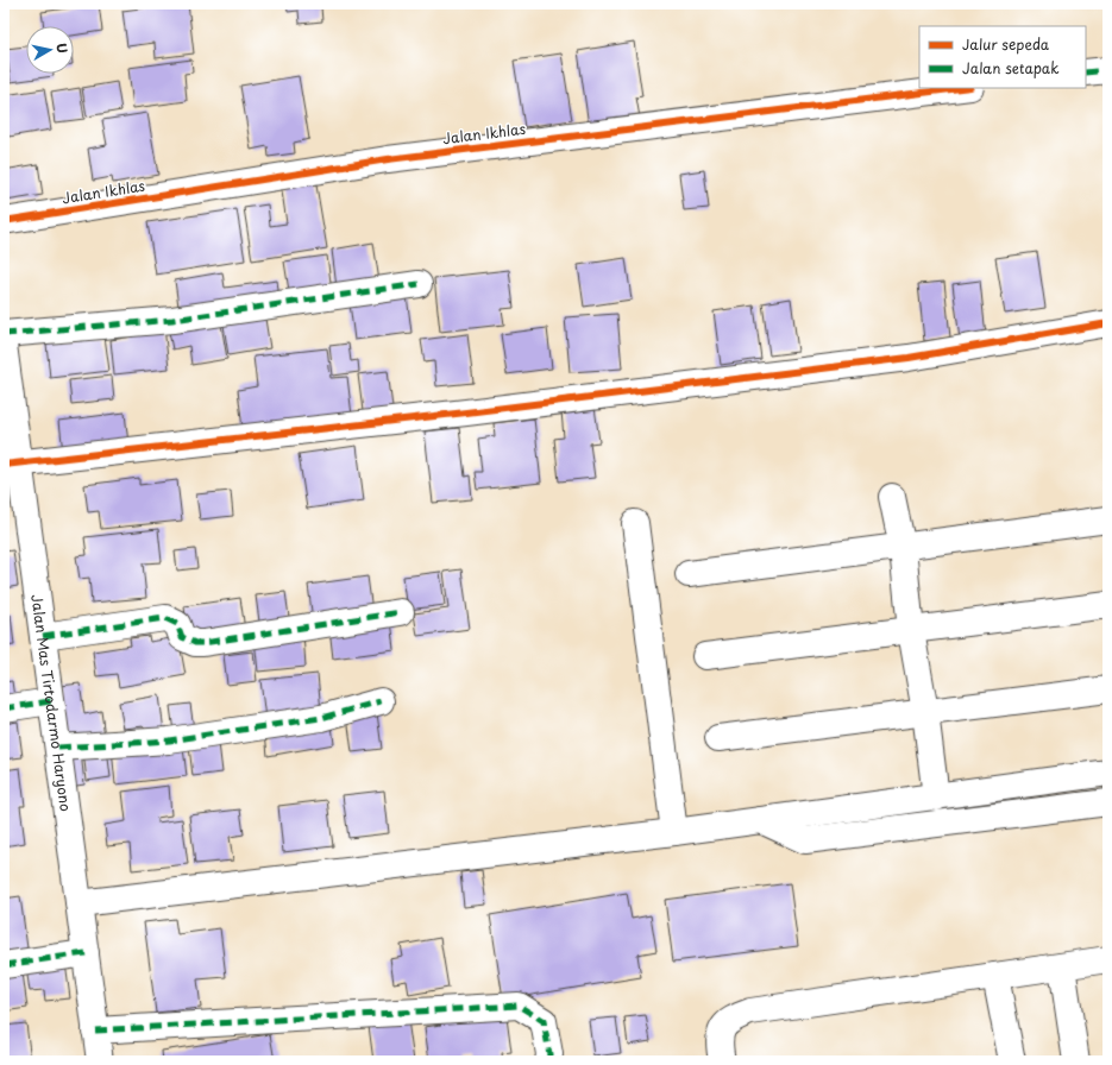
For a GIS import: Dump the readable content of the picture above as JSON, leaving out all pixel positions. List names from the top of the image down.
{
  "streets": {
    "street": ["Jalan Ikhlas", "Jalan Mas Tirtodarmo Haryono"]
  },
  "legend": ["Jalur sepeda", "Jalan setapak"],
  "north": "right"
}
